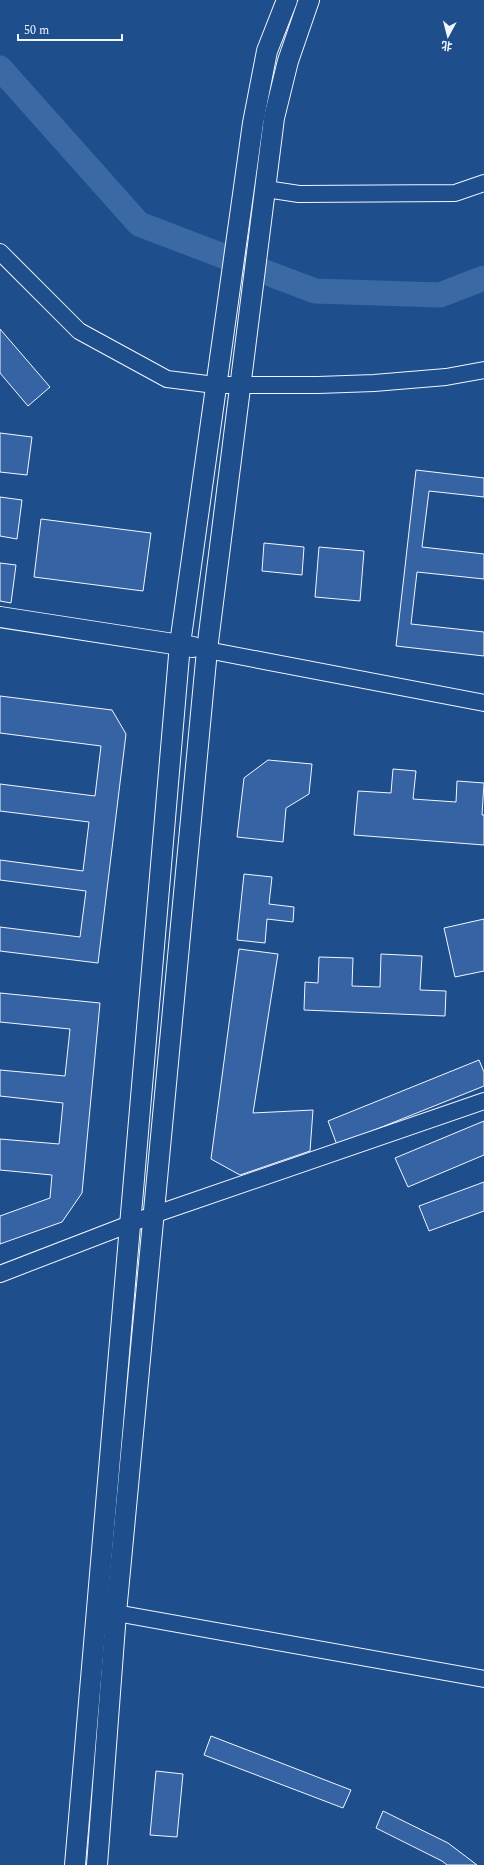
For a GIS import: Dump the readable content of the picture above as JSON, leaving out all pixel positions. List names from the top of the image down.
{
  "scale_bar": "50 m",
  "north": "bottom"
}
